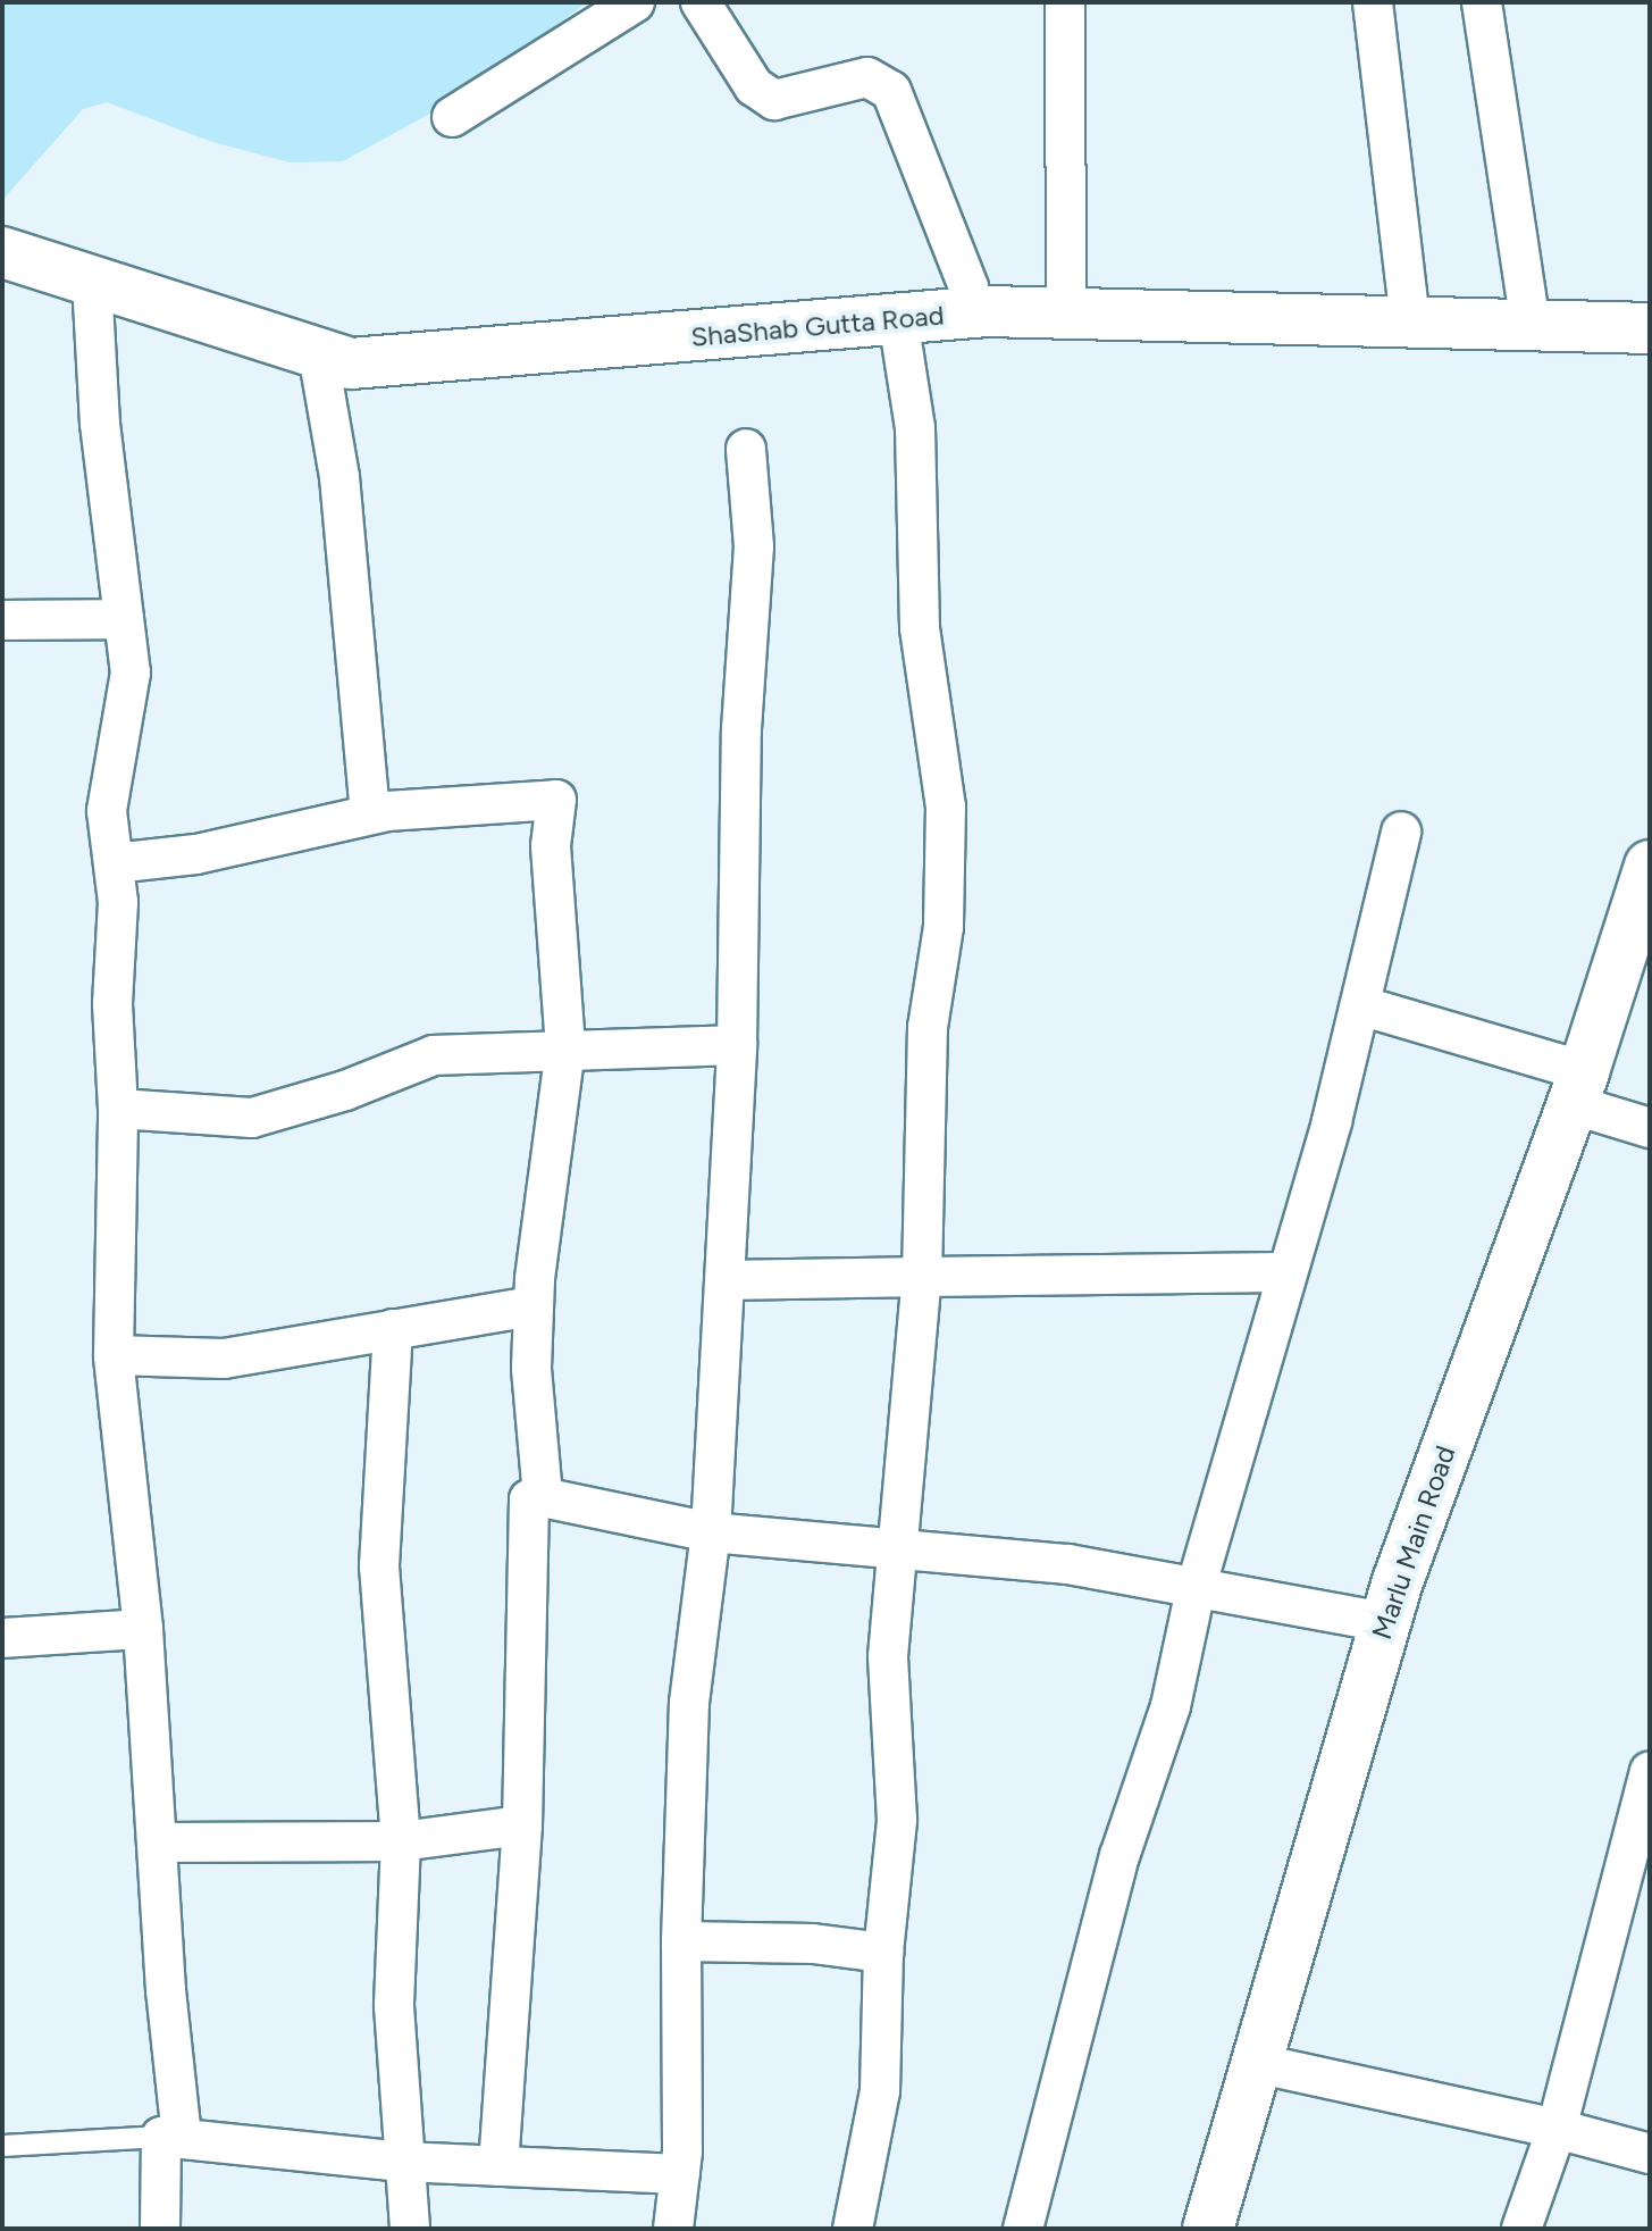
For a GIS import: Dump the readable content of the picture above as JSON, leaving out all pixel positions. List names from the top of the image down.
{
  "streets": {
    "street": ["ShaShab Gutta Road", "Marlu Main Road"]
  }
}
